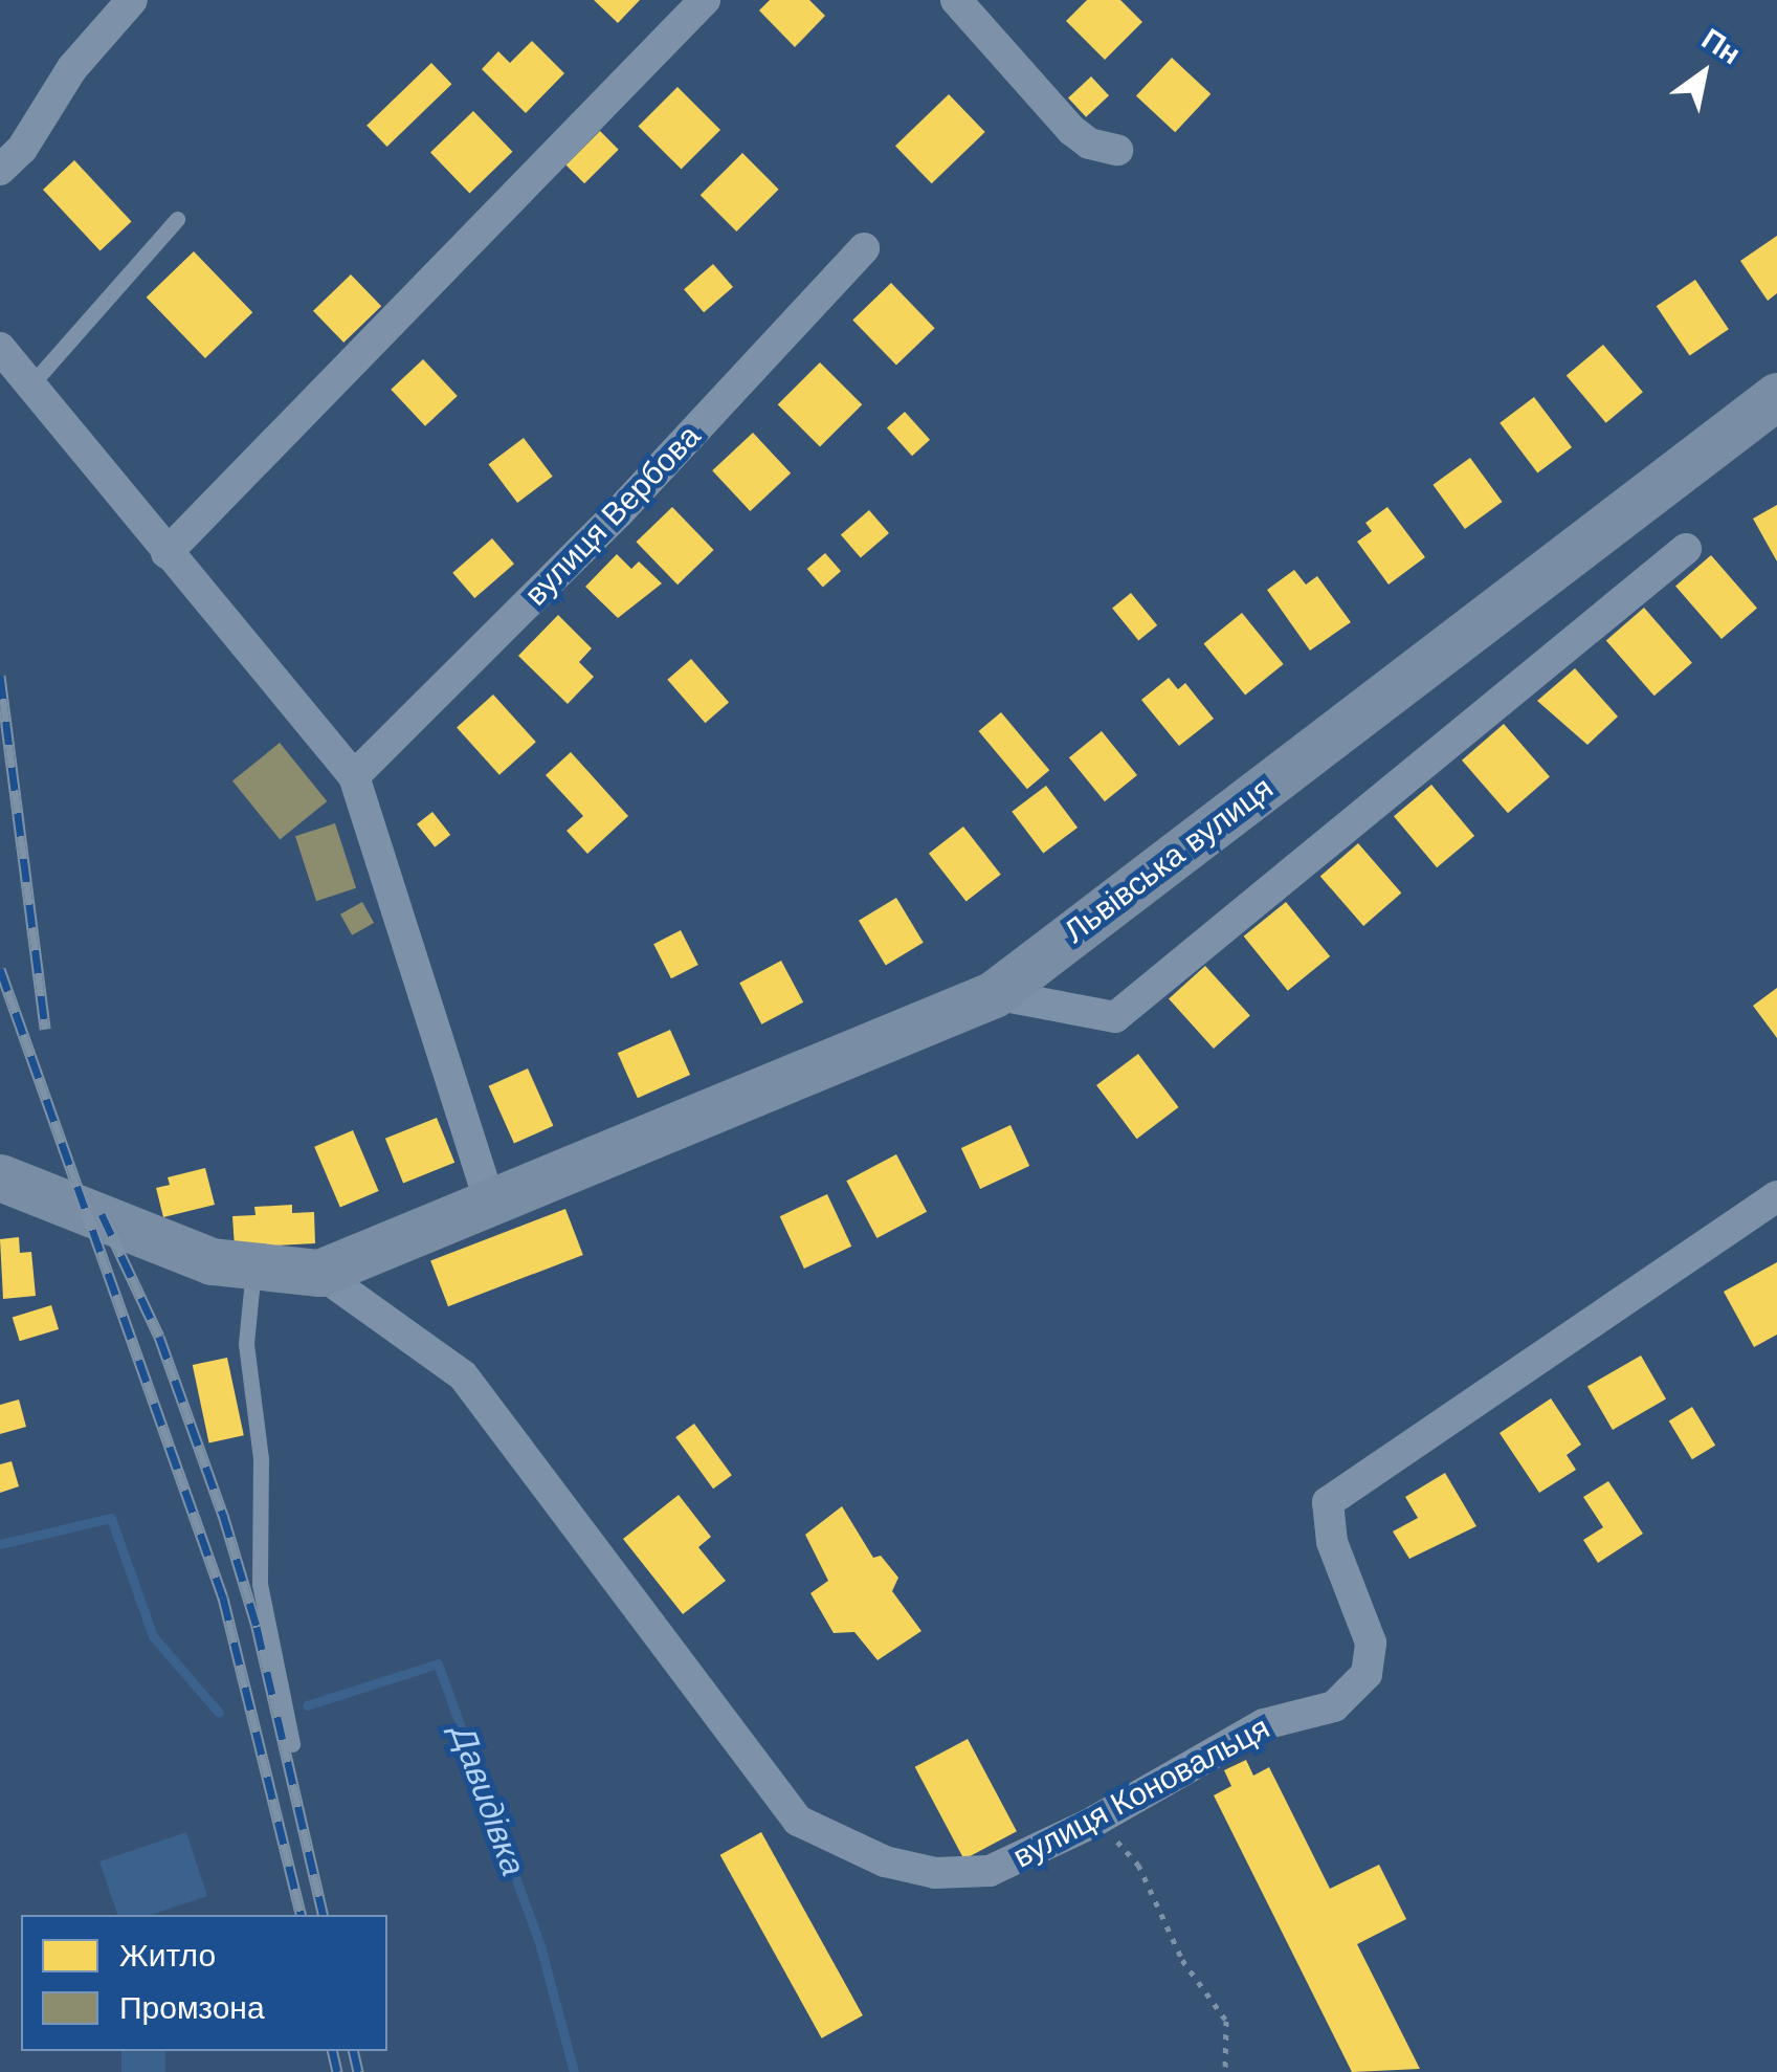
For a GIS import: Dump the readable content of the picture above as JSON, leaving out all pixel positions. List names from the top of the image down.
{
  "streets": {
    "street": ["вулиця Вербова", "Львівська вулиця", "вулиця Коновальця"]
  },
  "crossings": [
    ["Львівська вулиця", "вулиця Коновальця"]
  ],
  "water": ["Давидівка"],
  "legend": ["Житло", "Промзона"],
  "north": "top right"
}
